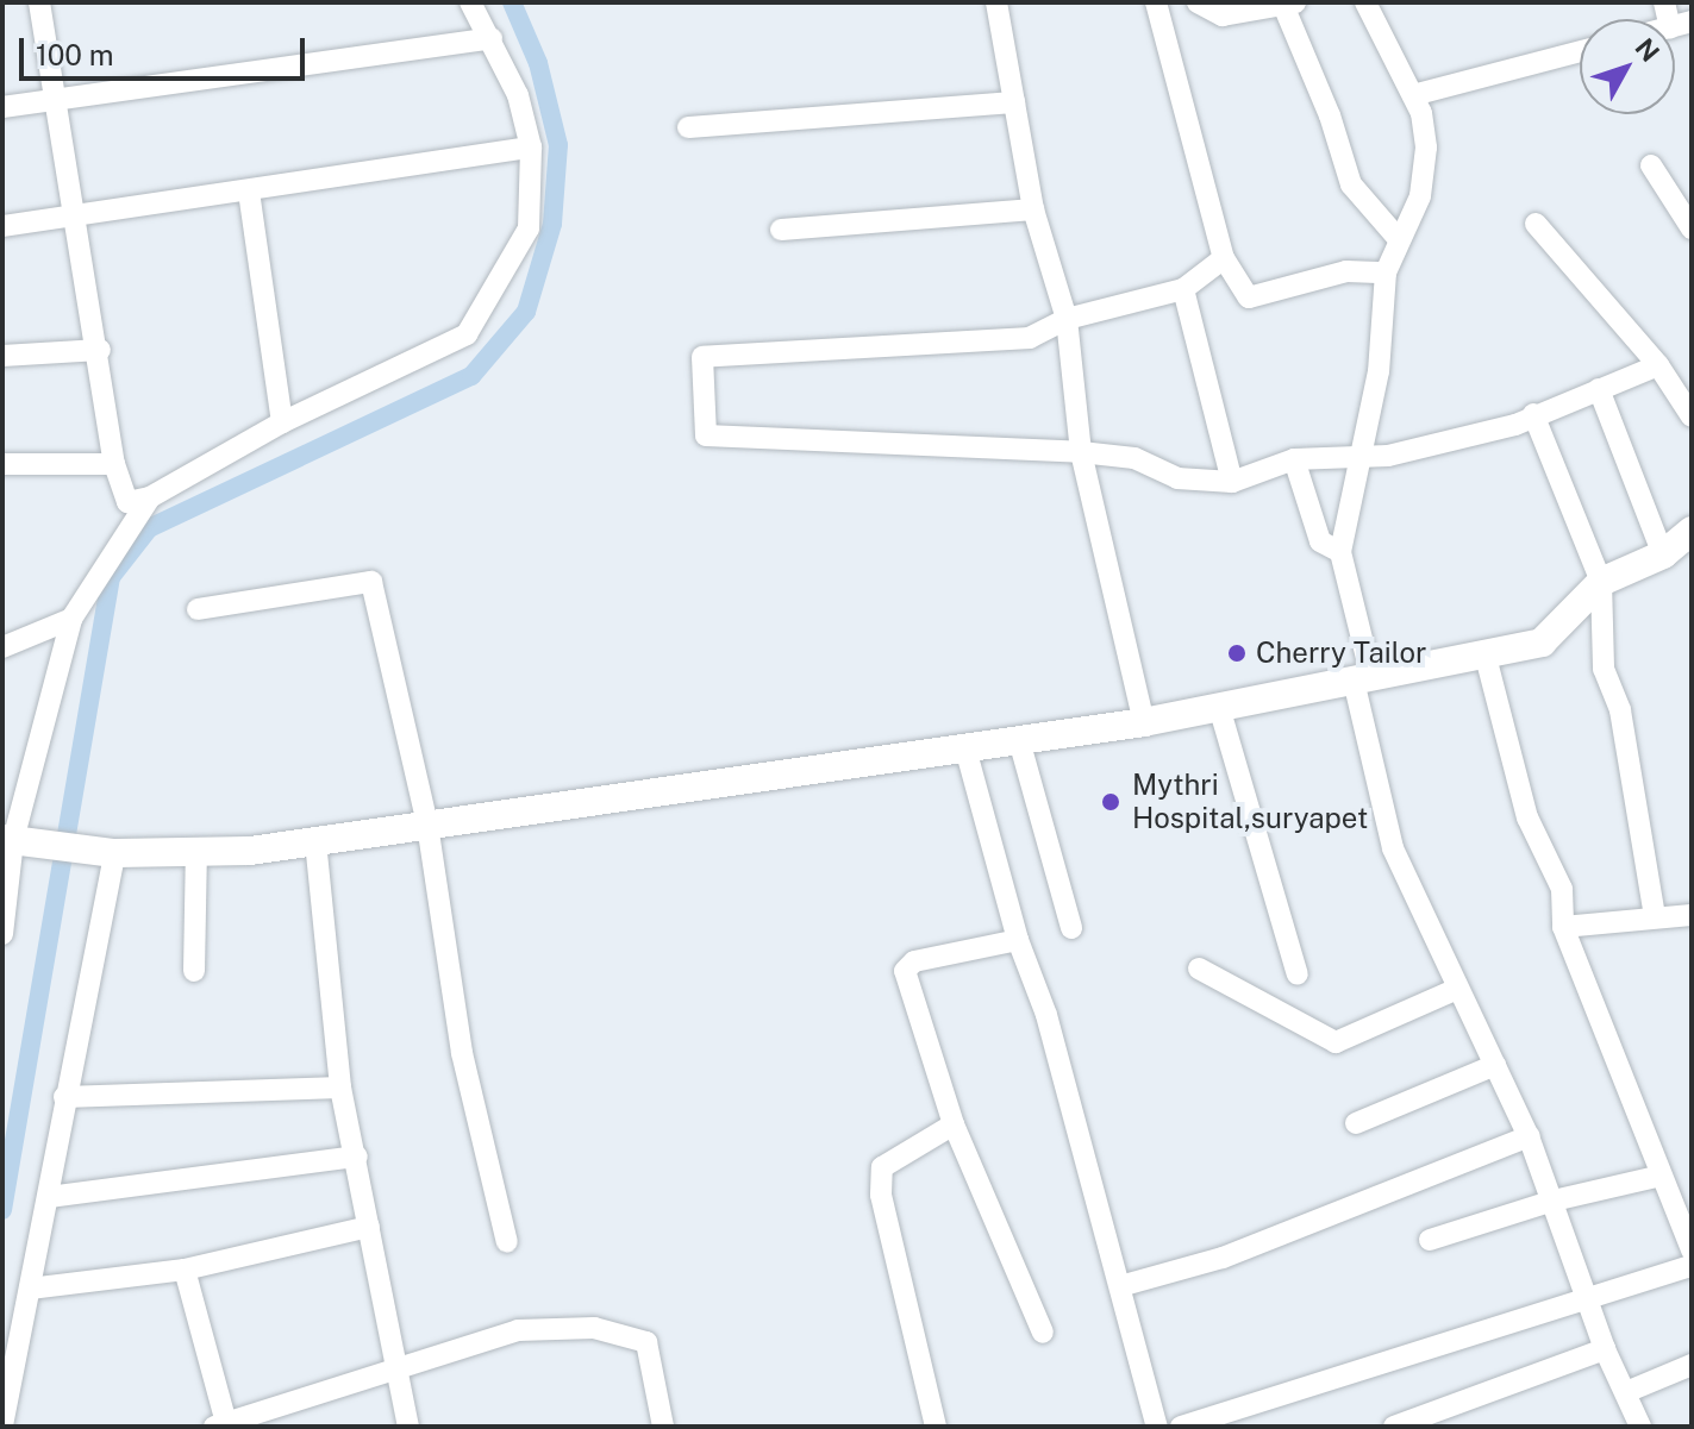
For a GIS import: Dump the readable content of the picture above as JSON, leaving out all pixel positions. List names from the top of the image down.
{
  "places": ["Cherry Tailor", "Mythri Hospital,suryapet"],
  "scale_bar": "100 m",
  "north": "top right"
}
